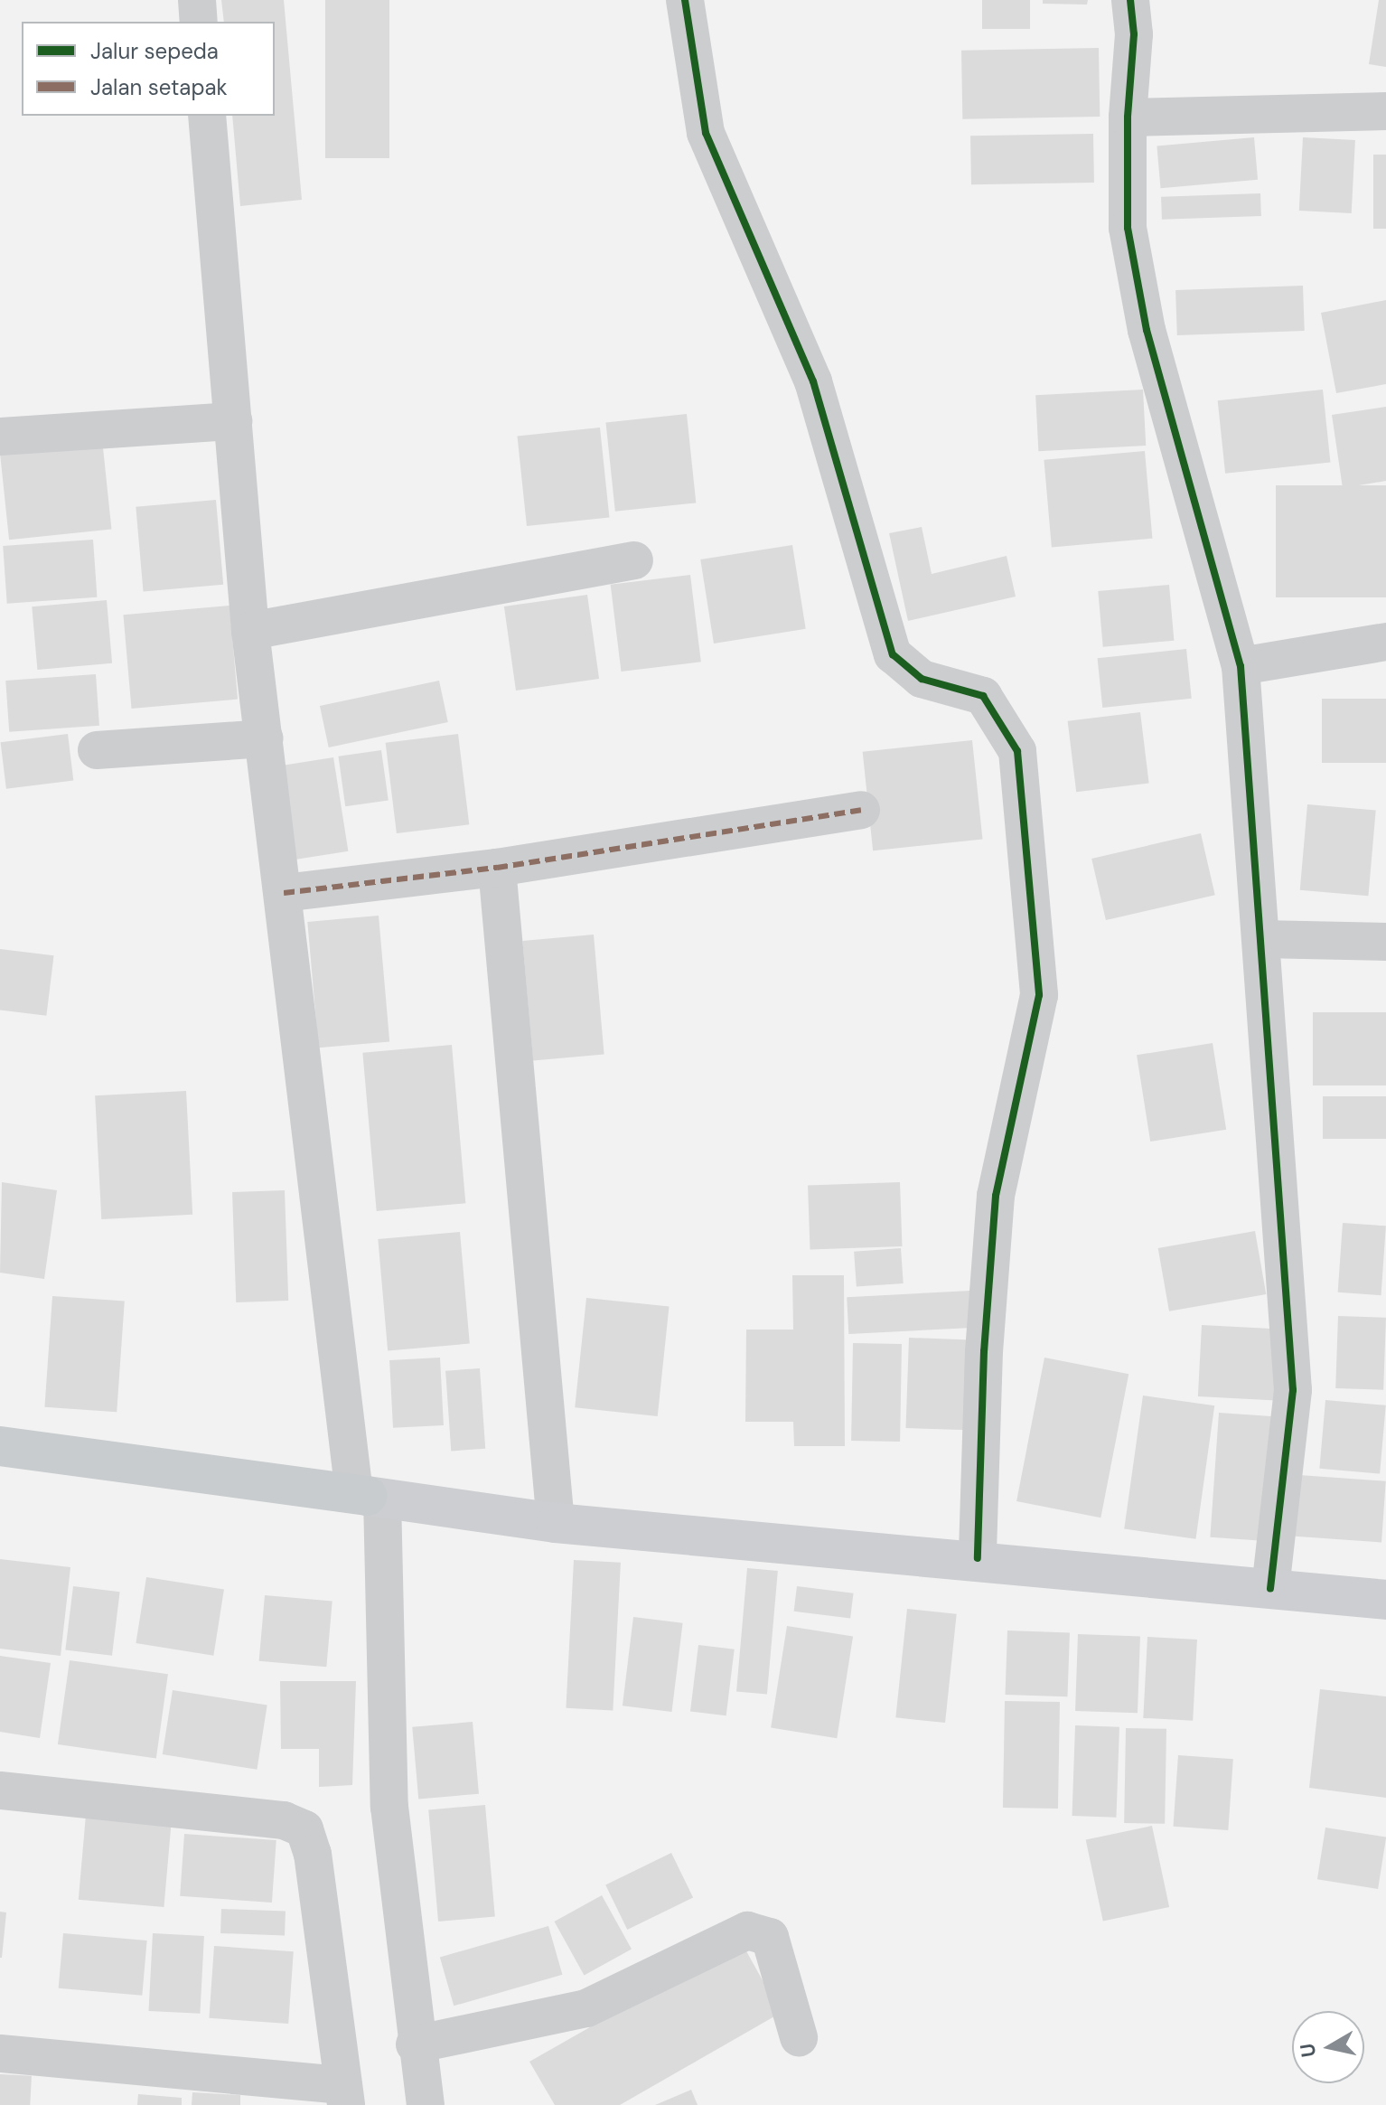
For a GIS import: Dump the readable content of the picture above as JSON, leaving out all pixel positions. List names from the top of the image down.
{
  "legend": ["Jalur sepeda", "Jalan setapak"],
  "north": "left"
}
